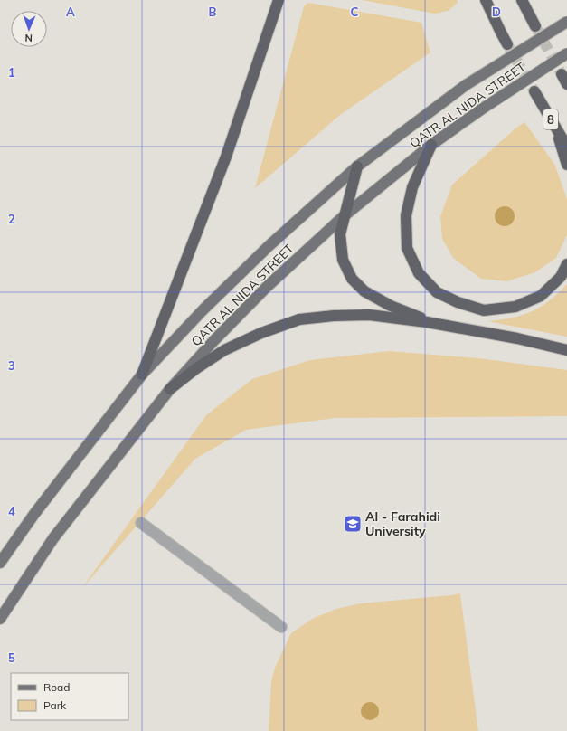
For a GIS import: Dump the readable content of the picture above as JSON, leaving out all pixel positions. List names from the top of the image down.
{
  "streets": {
    "highway": ["8"],
    "main road": ["QATR AL NIDA STREET"]
  },
  "places": {
    "school or university": ["Al - Farahidi University"]
  },
  "legend": ["Road", "Park"],
  "north": "bottom",
  "grid": {
    "columns": [
      "A",
      "B",
      "C",
      "D"
    ],
    "rows": [
      "1",
      "2",
      "3",
      "4",
      "5"
    ]
  }
}
